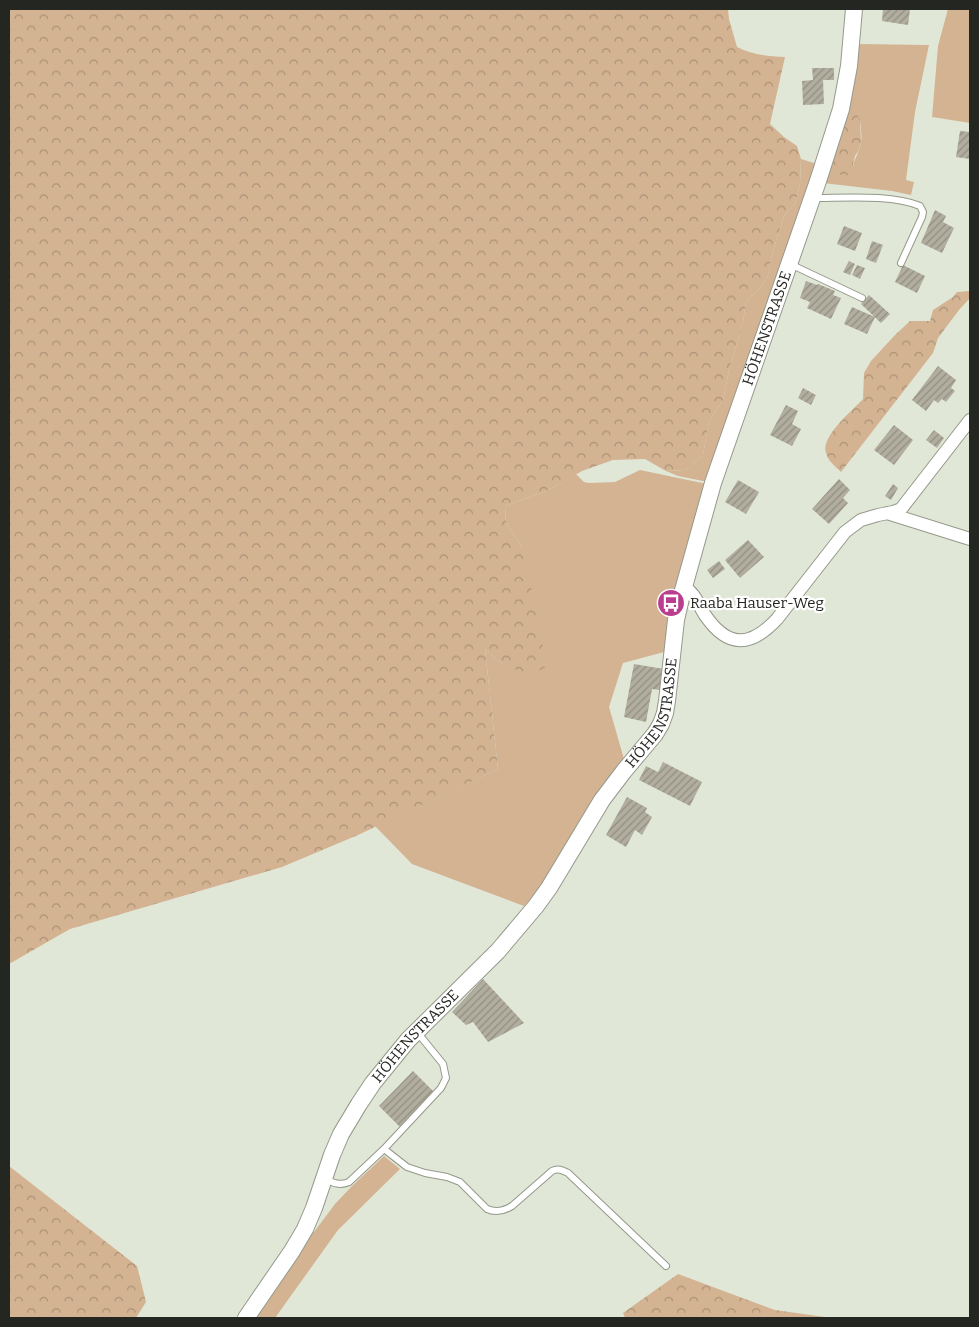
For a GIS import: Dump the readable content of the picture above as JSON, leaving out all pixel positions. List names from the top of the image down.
{
  "streets": {
    "street": ["HÖHENSTRASSE"]
  },
  "places": {
    "bus stop": ["Raaba Hauser-Weg"]
  }
}
